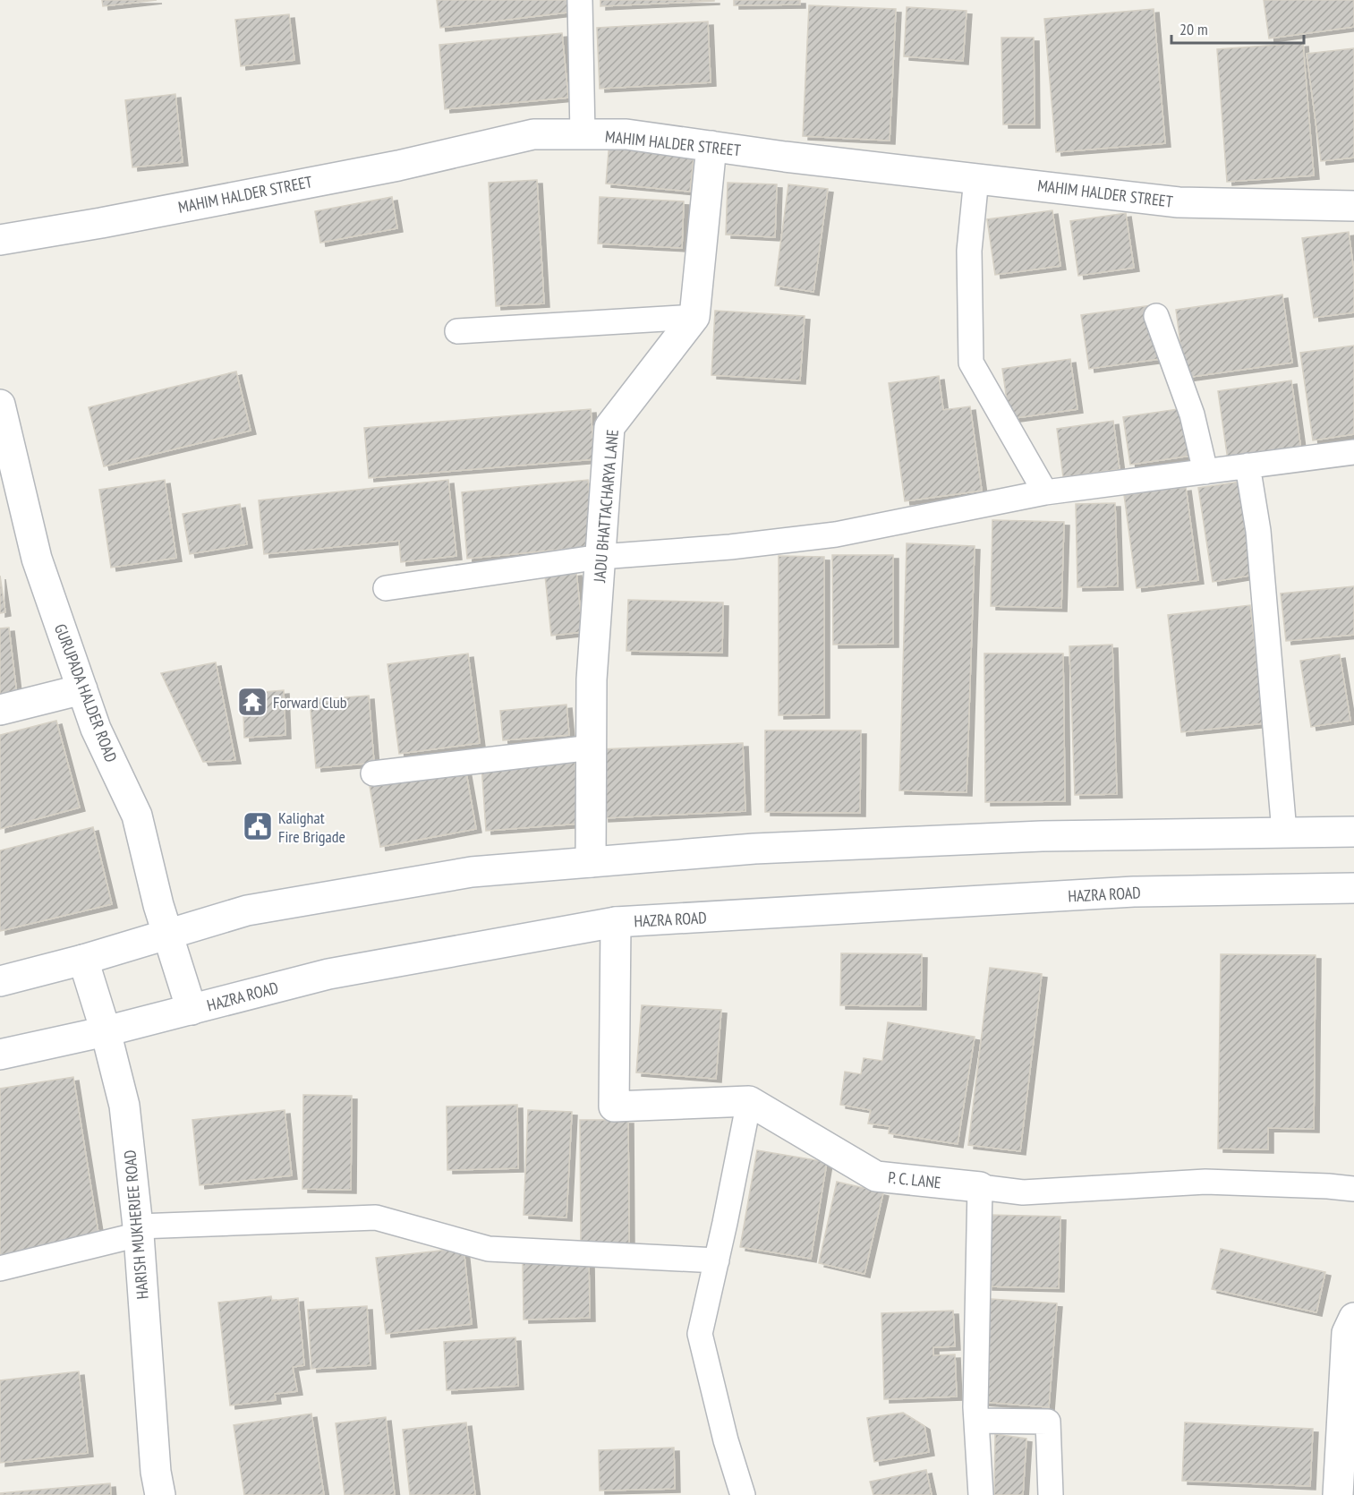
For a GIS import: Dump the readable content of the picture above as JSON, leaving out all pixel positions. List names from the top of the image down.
{
  "streets": {
    "street": [
      "MAHIM HALDER STREET",
      "JADU BHATTACHARYA LANE",
      "GURUPADA HALDER ROAD",
      "HAZRA ROAD",
      "P. C. LANE",
      "HARISH MUKHERJEE ROAD"
    ]
  },
  "crossings": [
    ["GURUPADA HALDER ROAD", "HAZRA ROAD"],
    ["HAZRA ROAD", "HARISH MUKHERJEE ROAD"]
  ],
  "places": {
    "temple": ["Forward Club"],
    "public building": ["Kalighat Fire Brigade"]
  },
  "scale_bar": "20 m"
}
